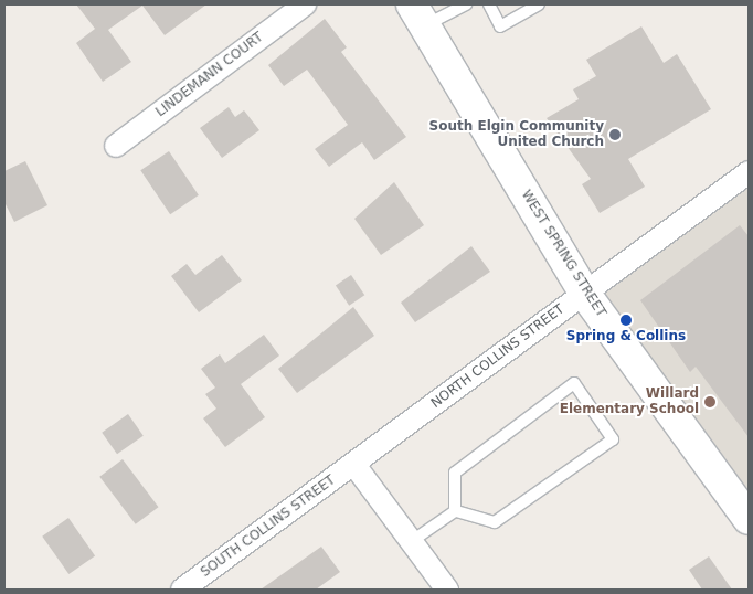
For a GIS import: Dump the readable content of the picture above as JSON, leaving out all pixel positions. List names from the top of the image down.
{
  "streets": {
    "main road": ["WEST SPRING STREET"],
    "street": ["LINDEMANN COURT", "NORTH COLLINS STREET", "SOUTH COLLINS STREET"]
  },
  "crossings": [
    ["WEST SPRING STREET", "NORTH COLLINS STREET"],
    ["NORTH COLLINS STREET", "SOUTH COLLINS STREET"]
  ],
  "places": ["South Elgin Community United Church", "Spring & Collins", "Willard Elementary School"]
}
